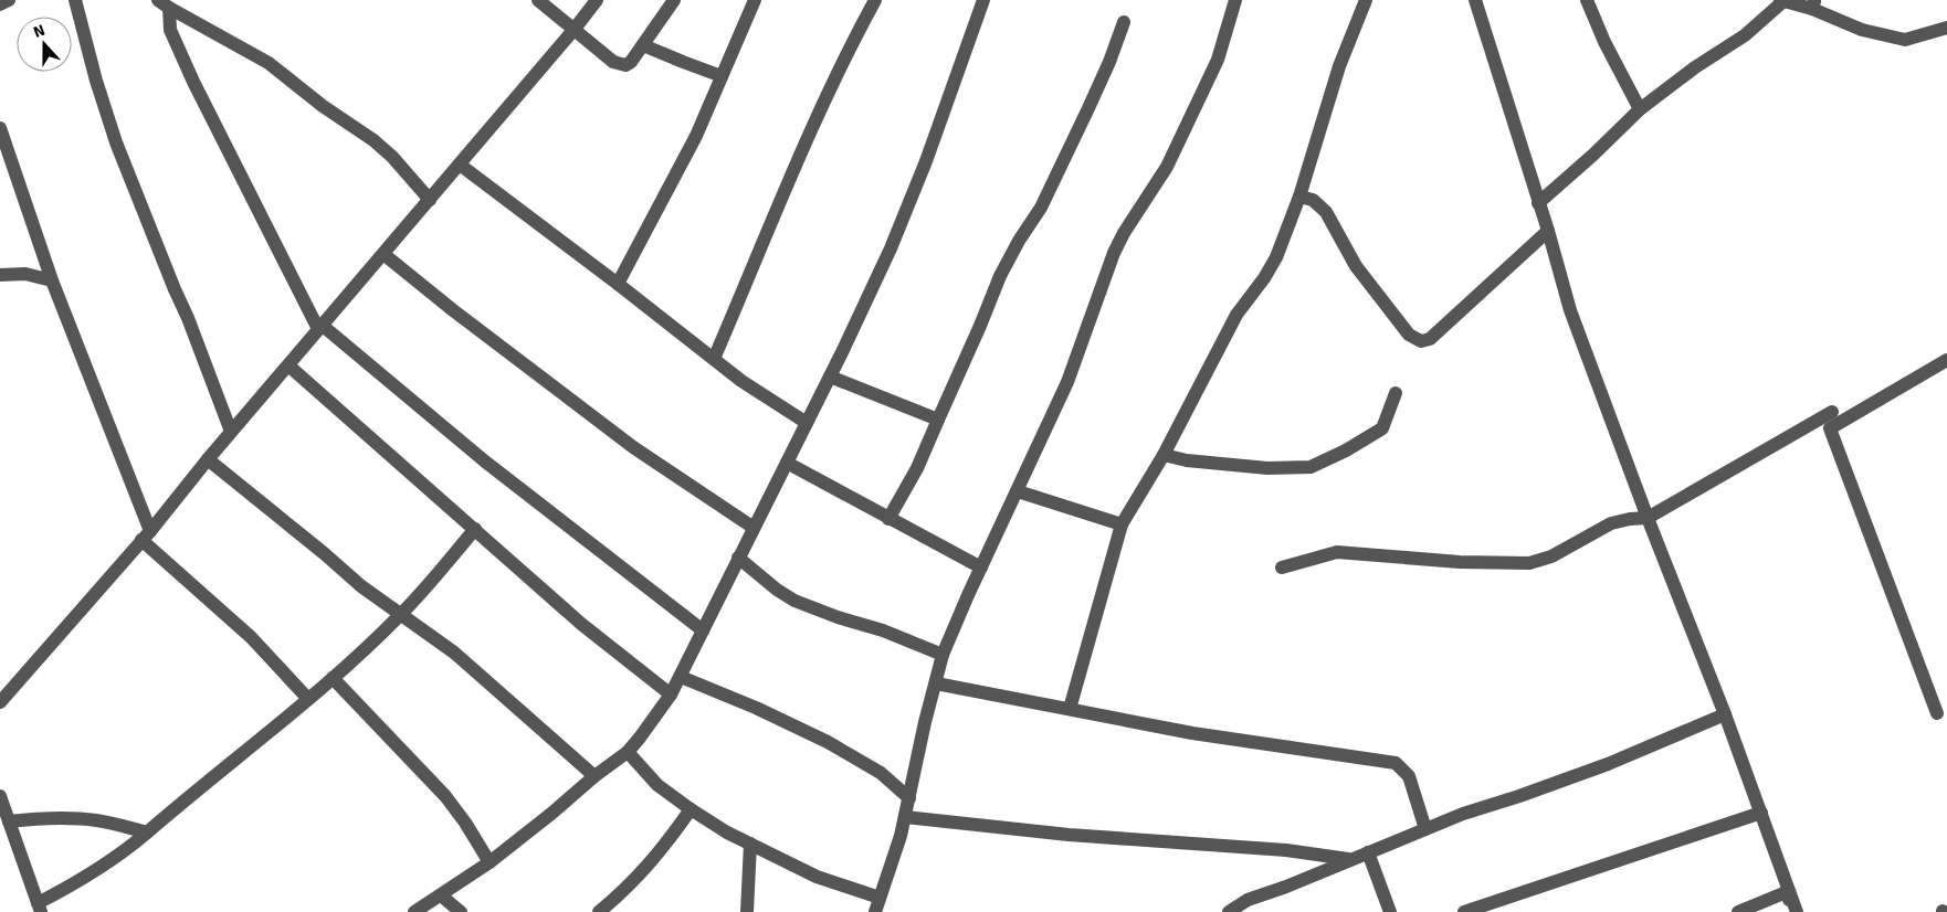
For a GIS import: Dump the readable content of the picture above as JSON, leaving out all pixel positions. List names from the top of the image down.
{
  "north": "top"
}
